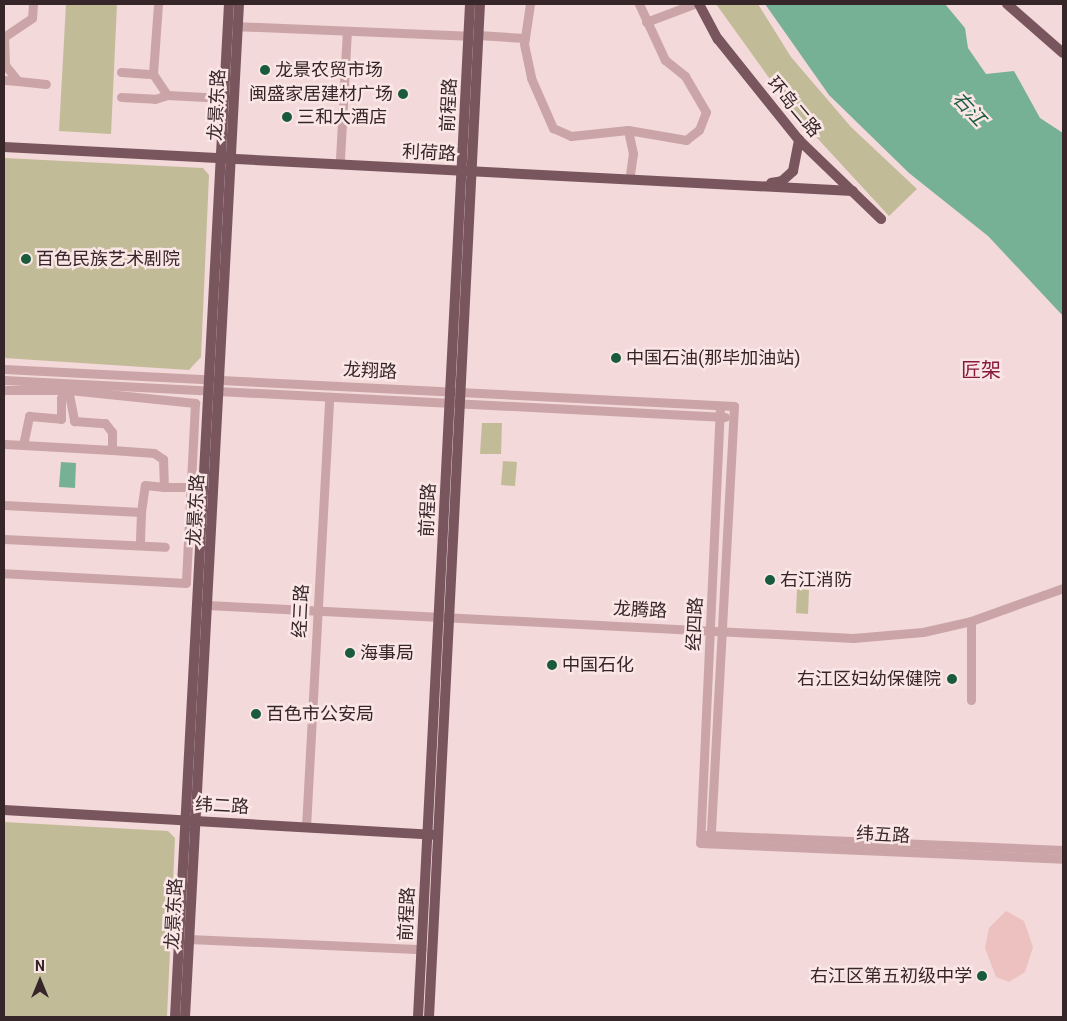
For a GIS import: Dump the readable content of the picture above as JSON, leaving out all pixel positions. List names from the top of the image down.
{
  "streets": {
    "main road": [
      "龙景东路",
      "前程路",
      "环岛二路",
      "利荷路",
      "纬二路"
    ],
    "street": [
      "龙翔路",
      "龙腾路",
      "经三路",
      "经四路",
      "纬五路"
    ]
  },
  "crossings": [
    ["龙景东路", "利荷路"],
    ["龙景东路", "龙翔路"],
    ["龙景东路", "龙腾路"],
    ["龙景东路", "纬二路"],
    ["前程路", "利荷路"],
    ["前程路", "龙翔路"],
    ["前程路", "龙腾路"],
    ["前程路", "纬二路"],
    ["环岛二路", "利荷路"],
    ["龙翔路", "经三路"],
    ["龙翔路", "经四路"],
    ["龙腾路", "经三路"],
    ["龙腾路", "经四路"],
    ["经三路", "纬二路"],
    ["经四路", "纬五路"]
  ],
  "districts": ["匠架"],
  "water": ["右江"],
  "places": [
    "龙景农贸市场",
    "闽盛家居建材广场",
    "三和大酒店",
    "百色民族艺术剧院",
    "中国石油(那毕加油站)",
    "右江消防",
    "海事局",
    "中国石化",
    "右江区妇幼保健院",
    "百色市公安局",
    "右江区第五初级中学"
  ],
  "north": "top"
}
